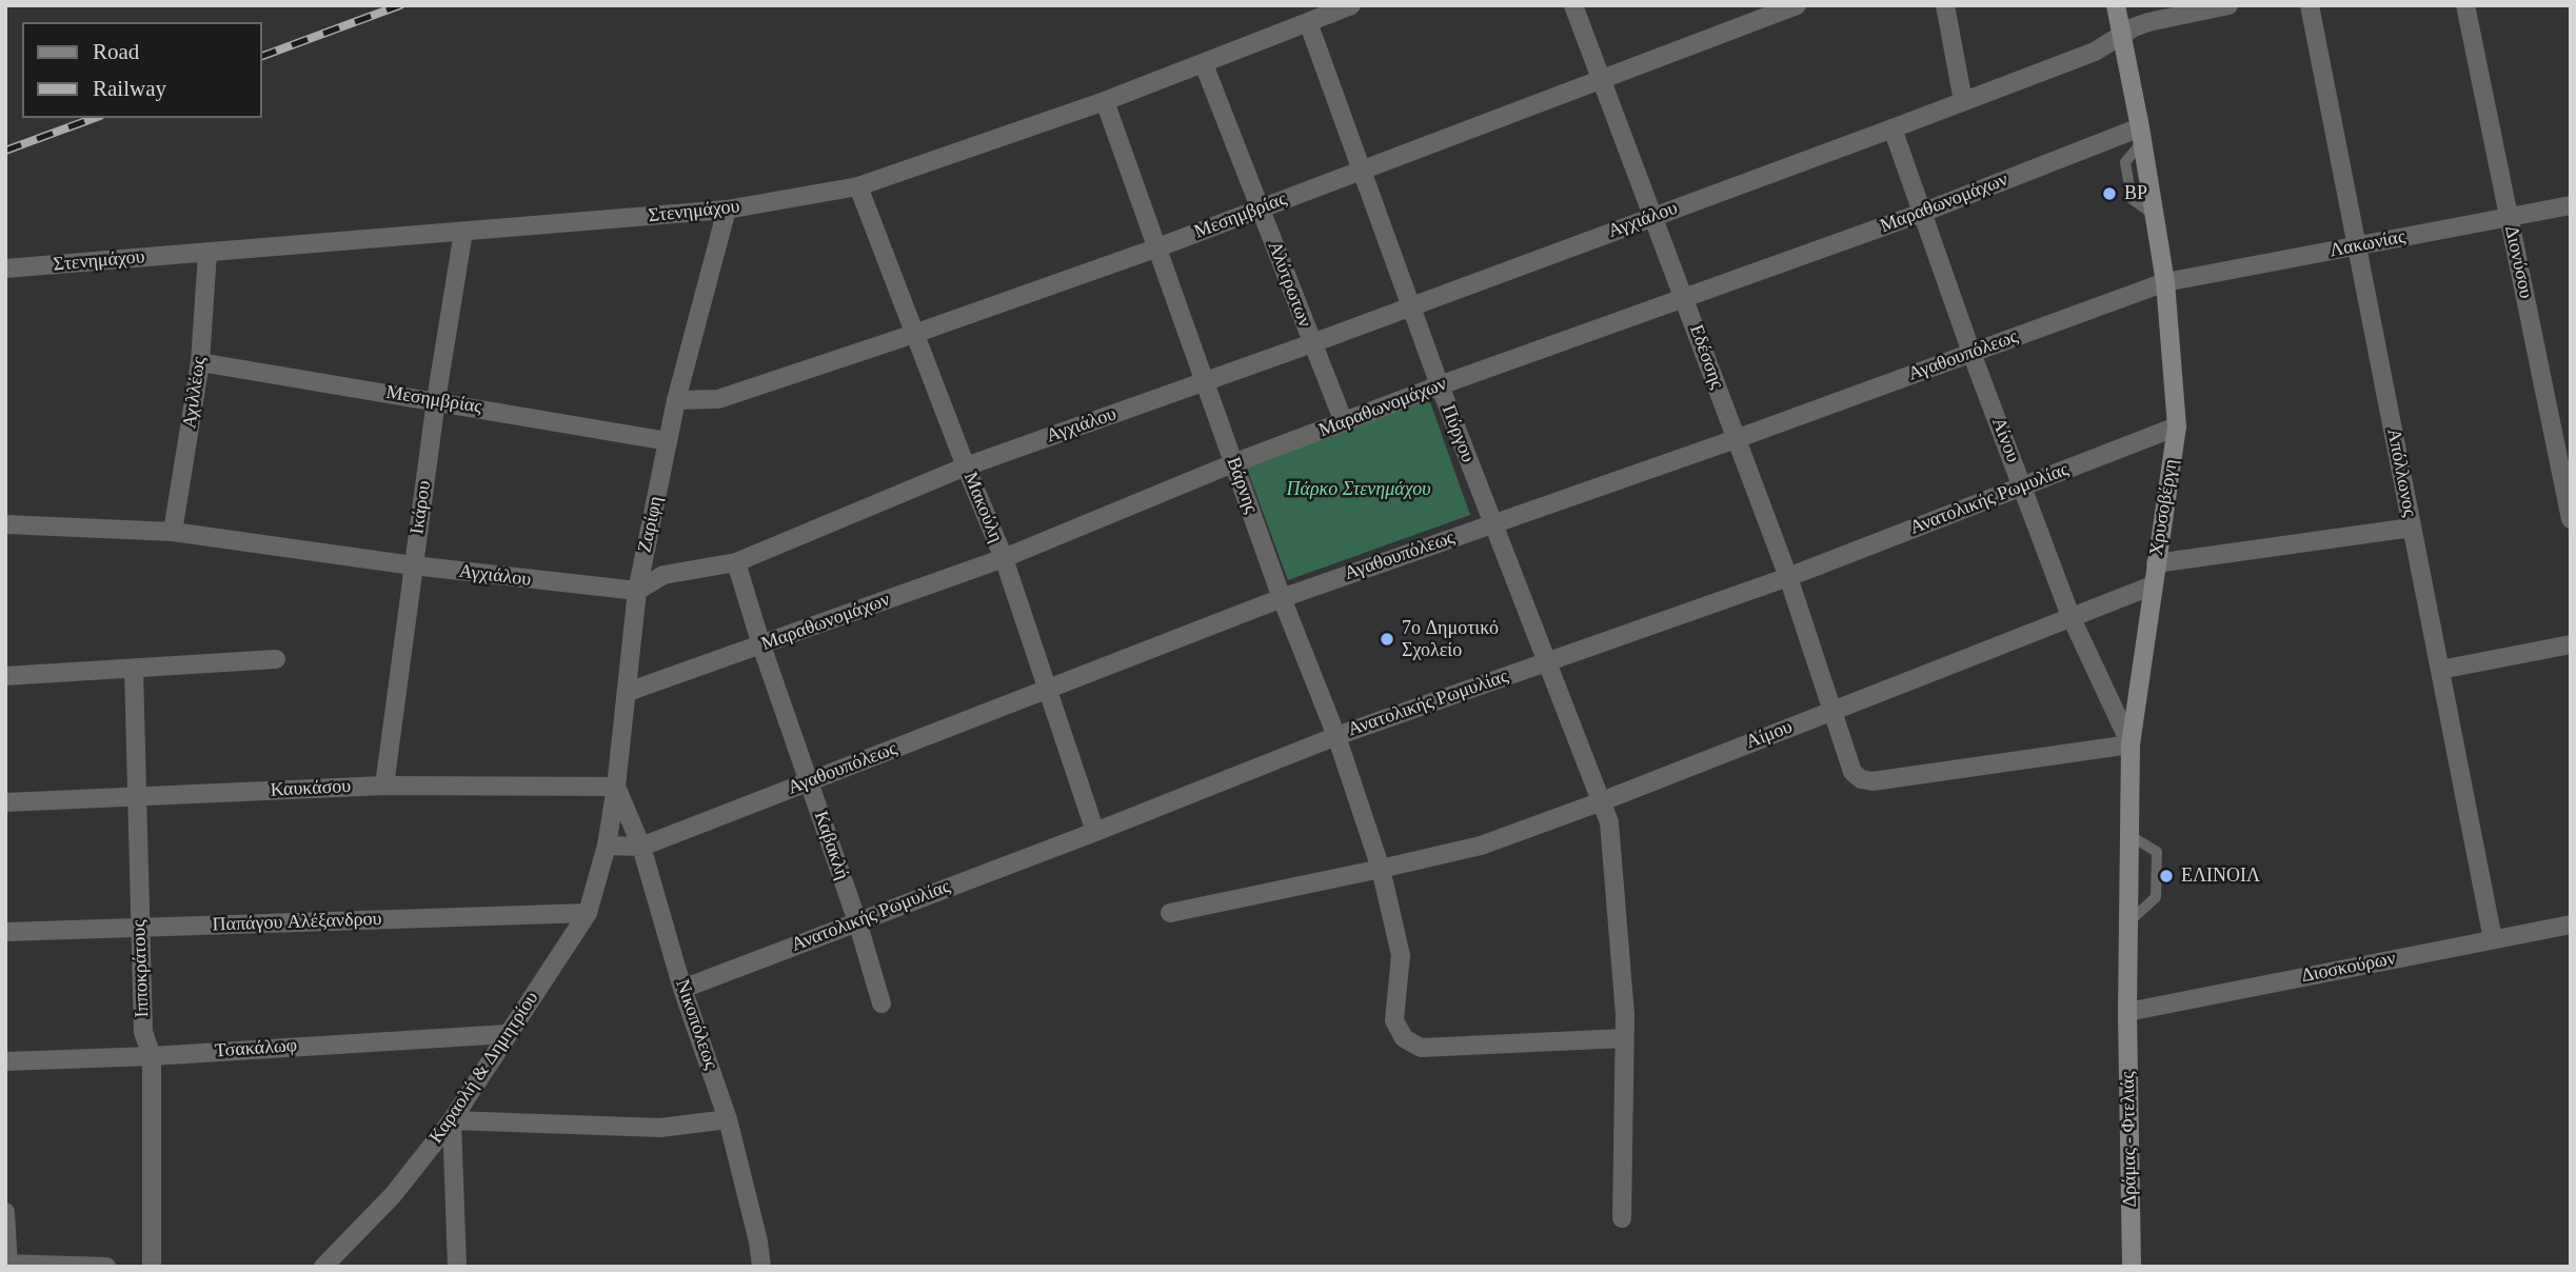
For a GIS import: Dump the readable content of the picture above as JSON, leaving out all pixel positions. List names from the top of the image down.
{
  "streets": {
    "main road": ["Χρυσοβέργη", "Δράμας - Φτελιάς"],
    "street": [
      "Μαραθωνομάχων",
      "Στενημάχου",
      "Μεσημβρίας",
      "Αγχιάλου",
      "Λακωνίας",
      "Διονύσου",
      "Αλύτρωτων",
      "Αγαθουπόλεως",
      "Εδέσσης",
      "Αχιλλέως",
      "Πύργου",
      "Αίνου",
      "Απόλλωνος",
      "Βάρνης",
      "Ανατολικής Ρωμυλίας",
      "Ικάρου",
      "Μακούλη",
      "Ζαρίφη",
      "Αίμου",
      "Καυκάσου",
      "Καβακλή",
      "Παπάγου Αλέξανδρου",
      "Διοσκούρων",
      "Ιπποκράτους",
      "Νικοπόλεως",
      "Τσακάλωφ",
      "Καραολή & Δημητρίου"
    ]
  },
  "crossings": [
    ["Μαραθωνομάχων", "Αλύτρωτων"],
    ["Μαραθωνομάχων", "Εδέσσης"],
    ["Μαραθωνομάχων", "Πύργου"],
    ["Μαραθωνομάχων", "Αίνου"],
    ["Μαραθωνομάχων", "Βάρνης"],
    ["Μαραθωνομάχων", "Μακούλη"],
    ["Μαραθωνομάχων", "Χρυσοβέργη"],
    ["Μαραθωνομάχων", "Ζαρίφη"],
    ["Μαραθωνομάχων", "Καβακλή"],
    ["Στενημάχου", "Αλύτρωτων"],
    ["Στενημάχου", "Αχιλλέως"],
    ["Στενημάχου", "Πύργου"],
    ["Στενημάχου", "Βάρνης"],
    ["Στενημάχου", "Ικάρου"],
    ["Στενημάχου", "Μακούλη"],
    ["Στενημάχου", "Ζαρίφη"],
    ["Μεσημβρίας", "Αλύτρωτων"],
    ["Μεσημβρίας", "Εδέσσης"],
    ["Μεσημβρίας", "Αχιλλέως"],
    ["Μεσημβρίας", "Πύργου"],
    ["Μεσημβρίας", "Βάρνης"],
    ["Μεσημβρίας", "Ικάρου"],
    ["Μεσημβρίας", "Μακούλη"],
    ["Μεσημβρίας", "Ζαρίφη"],
    ["Αγχιάλου", "Αλύτρωτων"],
    ["Αγχιάλου", "Εδέσσης"],
    ["Αγχιάλου", "Αχιλλέως"],
    ["Αγχιάλου", "Πύργου"],
    ["Αγχιάλου", "Αίνου"],
    ["Αγχιάλου", "Βάρνης"],
    ["Αγχιάλου", "Ικάρου"],
    ["Αγχιάλου", "Μακούλη"],
    ["Αγχιάλου", "Χρυσοβέργη"],
    ["Αγχιάλου", "Ζαρίφη"],
    ["Αγχιάλου", "Καβακλή"],
    ["Λακωνίας", "Διονύσου"],
    ["Λακωνίας", "Αγαθουπόλεως"],
    ["Λακωνίας", "Απόλλωνος"],
    ["Λακωνίας", "Χρυσοβέργη"],
    ["Αγαθουπόλεως", "Εδέσσης"],
    ["Αγαθουπόλεως", "Πύργου"],
    ["Αγαθουπόλεως", "Αίνου"],
    ["Αγαθουπόλεως", "Βάρνης"],
    ["Αγαθουπόλεως", "Μακούλη"],
    ["Αγαθουπόλεως", "Χρυσοβέργη"],
    ["Αγαθουπόλεως", "Καβακλή"],
    ["Αγαθουπόλεως", "Νικοπόλεως"],
    ["Εδέσσης", "Αίνου"],
    ["Εδέσσης", "Ανατολικής Ρωμυλίας"],
    ["Εδέσσης", "Χρυσοβέργη"],
    ["Εδέσσης", "Αίμου"],
    ["Πύργου", "Βάρνης"],
    ["Πύργου", "Ανατολικής Ρωμυλίας"],
    ["Πύργου", "Αίμου"],
    ["Αίνου", "Ανατολικής Ρωμυλίας"],
    ["Αίνου", "Χρυσοβέργη"],
    ["Αίνου", "Αίμου"],
    ["Απόλλωνος", "Διοσκούρων"],
    ["Βάρνης", "Ανατολικής Ρωμυλίας"],
    ["Βάρνης", "Αίμου"],
    ["Ανατολικής Ρωμυλίας", "Μακούλη"],
    ["Ανατολικής Ρωμυλίας", "Χρυσοβέργη"],
    ["Ανατολικής Ρωμυλίας", "Καβακλή"],
    ["Ανατολικής Ρωμυλίας", "Νικοπόλεως"],
    ["Ικάρου", "Καυκάσου"],
    ["Χρυσοβέργη", "Αίμου"],
    ["Χρυσοβέργη", "Διοσκούρων"],
    ["Χρυσοβέργη", "Δράμας - Φτελιάς"],
    ["Ζαρίφη", "Καυκάσου"],
    ["Ζαρίφη", "Νικοπόλεως"],
    ["Ζαρίφη", "Καραολή & Δημητρίου"],
    ["Καυκάσου", "Ιπποκράτους"],
    ["Καυκάσου", "Νικοπόλεως"],
    ["Παπάγου Αλέξανδρου", "Ιπποκράτους"],
    ["Παπάγου Αλέξανδρου", "Καραολή & Δημητρίου"],
    ["Διοσκούρων", "Δράμας - Φτελιάς"],
    ["Ιπποκράτους", "Τσακάλωφ"],
    ["Τσακάλωφ", "Καραολή & Δημητρίου"]
  ],
  "parks": ["Πάρκο Στενημάχου"],
  "places": ["BP", "7ο Δημοτικό Σχολείο", "ΕΛΙΝΟΙΛ"],
  "legend": ["Road", "Railway"]
}
